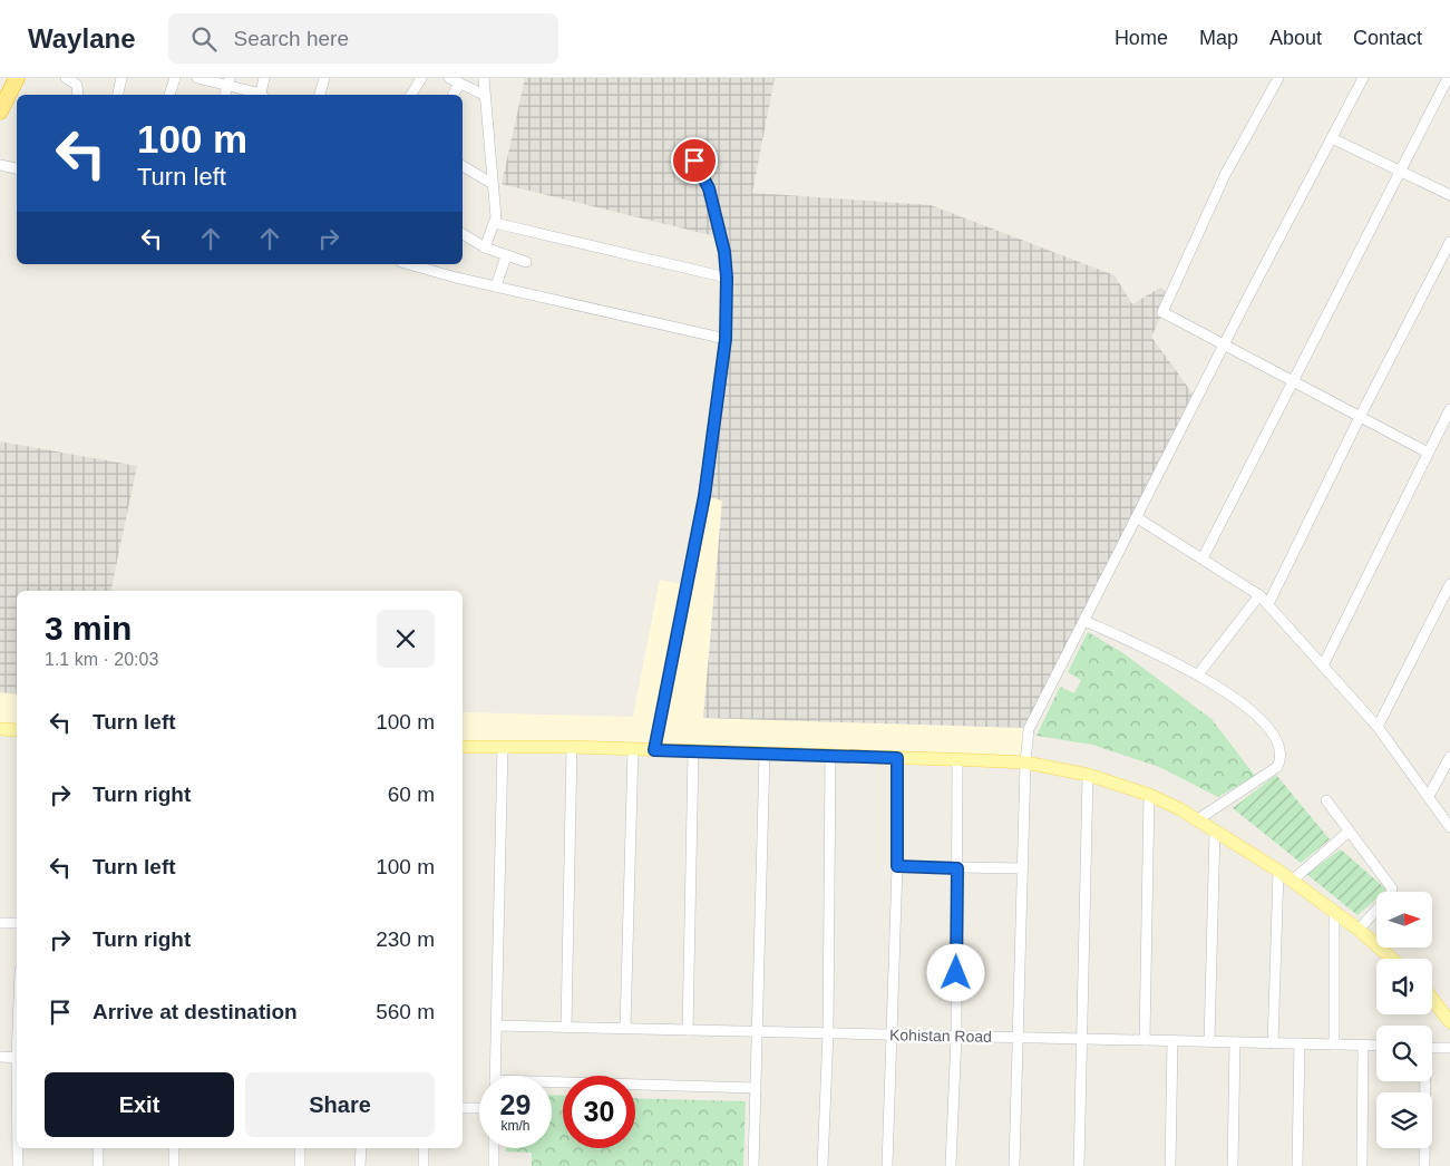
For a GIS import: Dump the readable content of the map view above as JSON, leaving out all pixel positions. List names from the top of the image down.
{
  "streets": {
    "street": ["Kohistan Road"]
  },
  "north": "right",
  "page": {
    "header": "Waylane",
    "search": "Search here",
    "nav": [
      "Home",
      "Map",
      "About",
      "Contact"
    ],
    "turn": ["100 m", "Turn left"],
    "heading": ["3 min", "1.1 km · 20:03"],
    "list": [
      {
        "name": "Turn left",
        "value": "100 m"
      },
      {
        "name": "Turn right",
        "value": "60 m"
      },
      {
        "name": "Turn left",
        "value": "100 m"
      },
      {
        "name": "Turn right",
        "value": "230 m"
      },
      {
        "name": "Arrive at destination",
        "value": "560 m"
      }
    ],
    "buttons": ["Exit", "Share"],
    "speed": "29 km/h",
    "limit": "30"
  }
}
